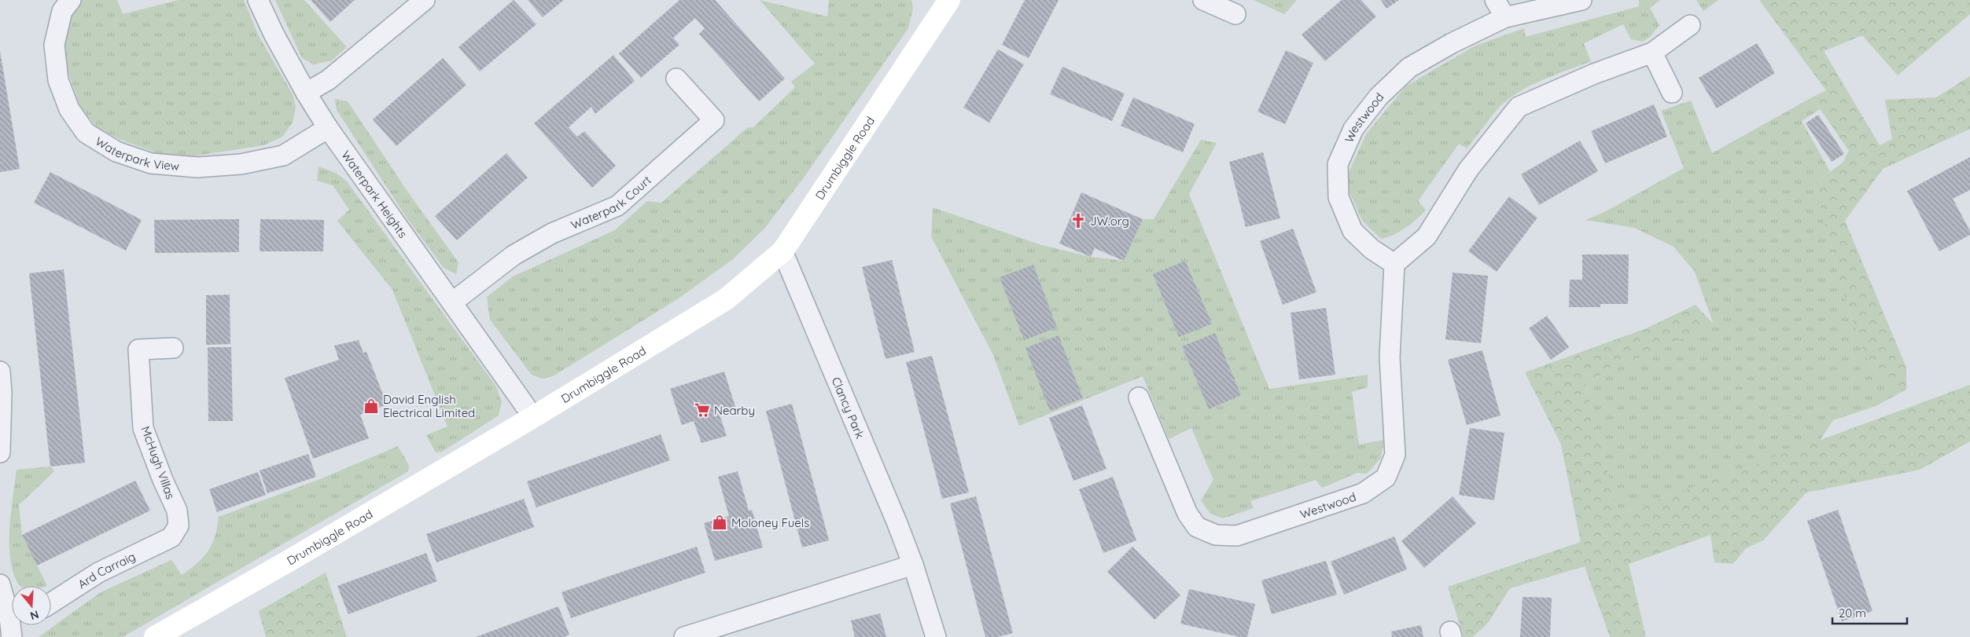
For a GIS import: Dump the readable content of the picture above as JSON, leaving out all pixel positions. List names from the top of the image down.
{
  "streets": {
    "street": [
      "Westwood",
      "Waterpark View",
      "Drumbiggle Road",
      "Waterpark Heights",
      "Waterpark Court",
      "Clancy Park",
      "McHugh Villas",
      "Ard Carraig"
    ]
  },
  "crossings": [
    ["Waterpark View", "Waterpark Heights"],
    ["Drumbiggle Road", "Waterpark Heights"],
    ["Drumbiggle Road", "Clancy Park"],
    ["Waterpark Heights", "Waterpark Court"],
    ["McHugh Villas", "Ard Carraig"]
  ],
  "places": {
    "church": ["JW.org"],
    "shop": ["David English Electrical Limited", "Moloney Fuels"],
    "supermarket": ["Nearby"]
  },
  "scale_bar": "20 m",
  "north": "bottom"
}
